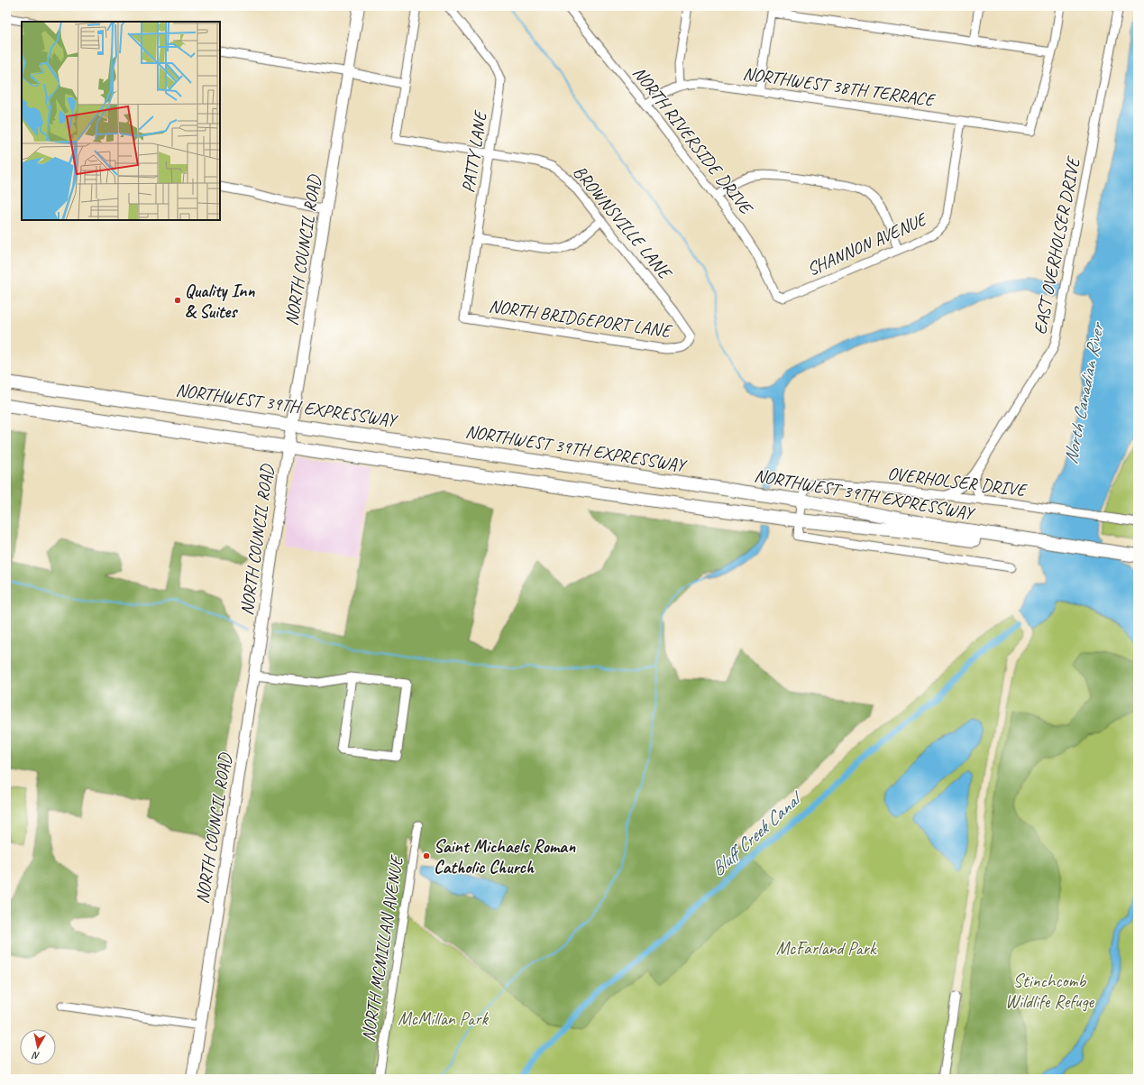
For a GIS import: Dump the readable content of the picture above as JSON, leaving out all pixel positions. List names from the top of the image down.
{
  "streets": {
    "highway": ["NORTHWEST 39TH EXPRESSWAY"],
    "main road": ["NORTH COUNCIL ROAD"],
    "street": [
      "NORTHWEST 38TH TERRACE",
      "NORTH RIVERSIDE DRIVE",
      "PATTY LANE",
      "BROWNSVILLE LANE",
      "SHANNON AVENUE",
      "EAST OVERHOLSER DRIVE",
      "NORTH BRIDGEPORT LANE",
      "OVERHOLSER DRIVE",
      "NORTH MCMILLAN AVENUE"
    ]
  },
  "crossings": [
    ["NORTHWEST 38TH TERRACE", "NORTH RIVERSIDE DRIVE"],
    ["NORTHWEST 38TH TERRACE", "SHANNON AVENUE"],
    ["NORTH RIVERSIDE DRIVE", "SHANNON AVENUE"],
    ["PATTY LANE", "BROWNSVILLE LANE"],
    ["PATTY LANE", "NORTH BRIDGEPORT LANE"],
    ["BROWNSVILLE LANE", "NORTH BRIDGEPORT LANE"],
    ["EAST OVERHOLSER DRIVE", "OVERHOLSER DRIVE"],
    ["NORTH COUNCIL ROAD", "NORTHWEST 39TH EXPRESSWAY"],
    ["NORTHWEST 39TH EXPRESSWAY", "OVERHOLSER DRIVE"]
  ],
  "water": ["North Canadian River", "Bluff Creek Canal"],
  "parks": ["McFarland Park", "Stinchcomb Wildlife Refuge", "McMillan Park"],
  "places": ["Quality Inn & Suites", "Saint Michaels Roman Catholic Church"],
  "north": "bottom"
}
